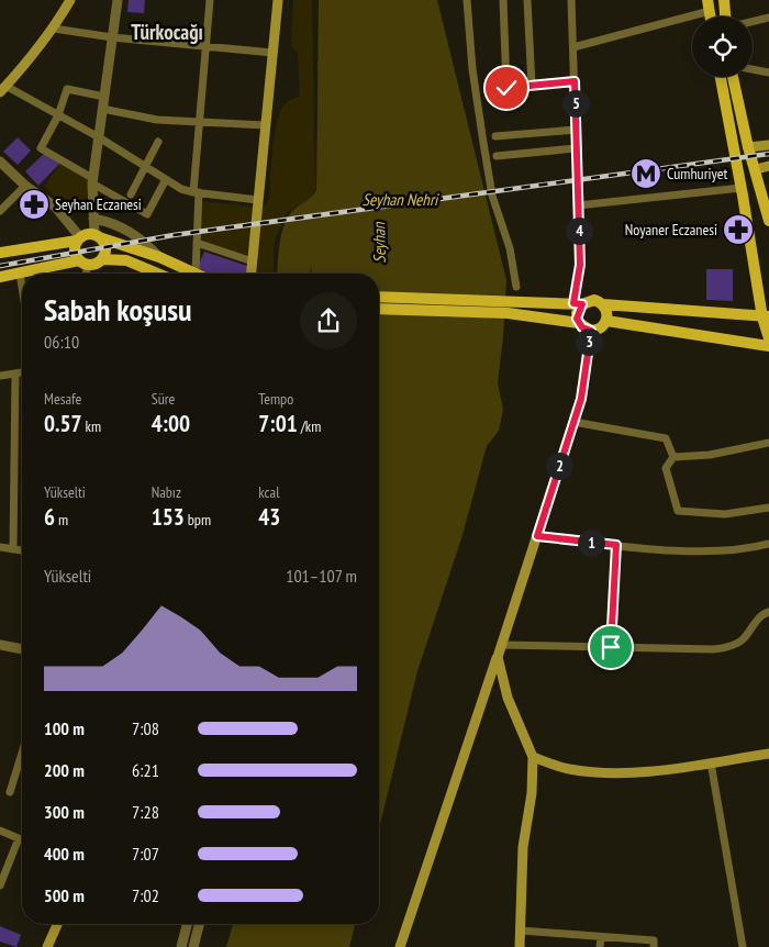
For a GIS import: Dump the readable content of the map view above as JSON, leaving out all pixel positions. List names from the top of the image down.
{
  "districts": ["Türkocağı"],
  "water": ["Seyhan Nehri", "Seyhan"],
  "places": {
    "metro station": ["Cumhuriyet"],
    "pharmacy": ["Seyhan Eczanesi", "Noyaner Eczanesi"]
  },
  "page": {
    "pins": [
      "5",
      "4",
      "3",
      "2",
      "1"
    ],
    "heading": ["Sabah koşusu", "06:10"],
    "stats": [
      ["Mesafe", "0.57 km"],
      ["Süre", "4:00"],
      ["Tempo", "7:01 /km"],
      ["Yükselti", "6 m"],
      ["Nabız", "153 bpm"],
      ["kcal", "43"]
    ],
    "chart": ["Yükselti", "101–107 m"],
    "list": [
      {
        "name": "100 m",
        "note": "7:08"
      },
      {
        "name": "200 m",
        "note": "6:21"
      },
      {
        "name": "300 m",
        "note": "7:28"
      },
      {
        "name": "400 m",
        "note": "7:07"
      },
      {
        "name": "500 m",
        "note": "7:02"
      }
    ]
  }
}
